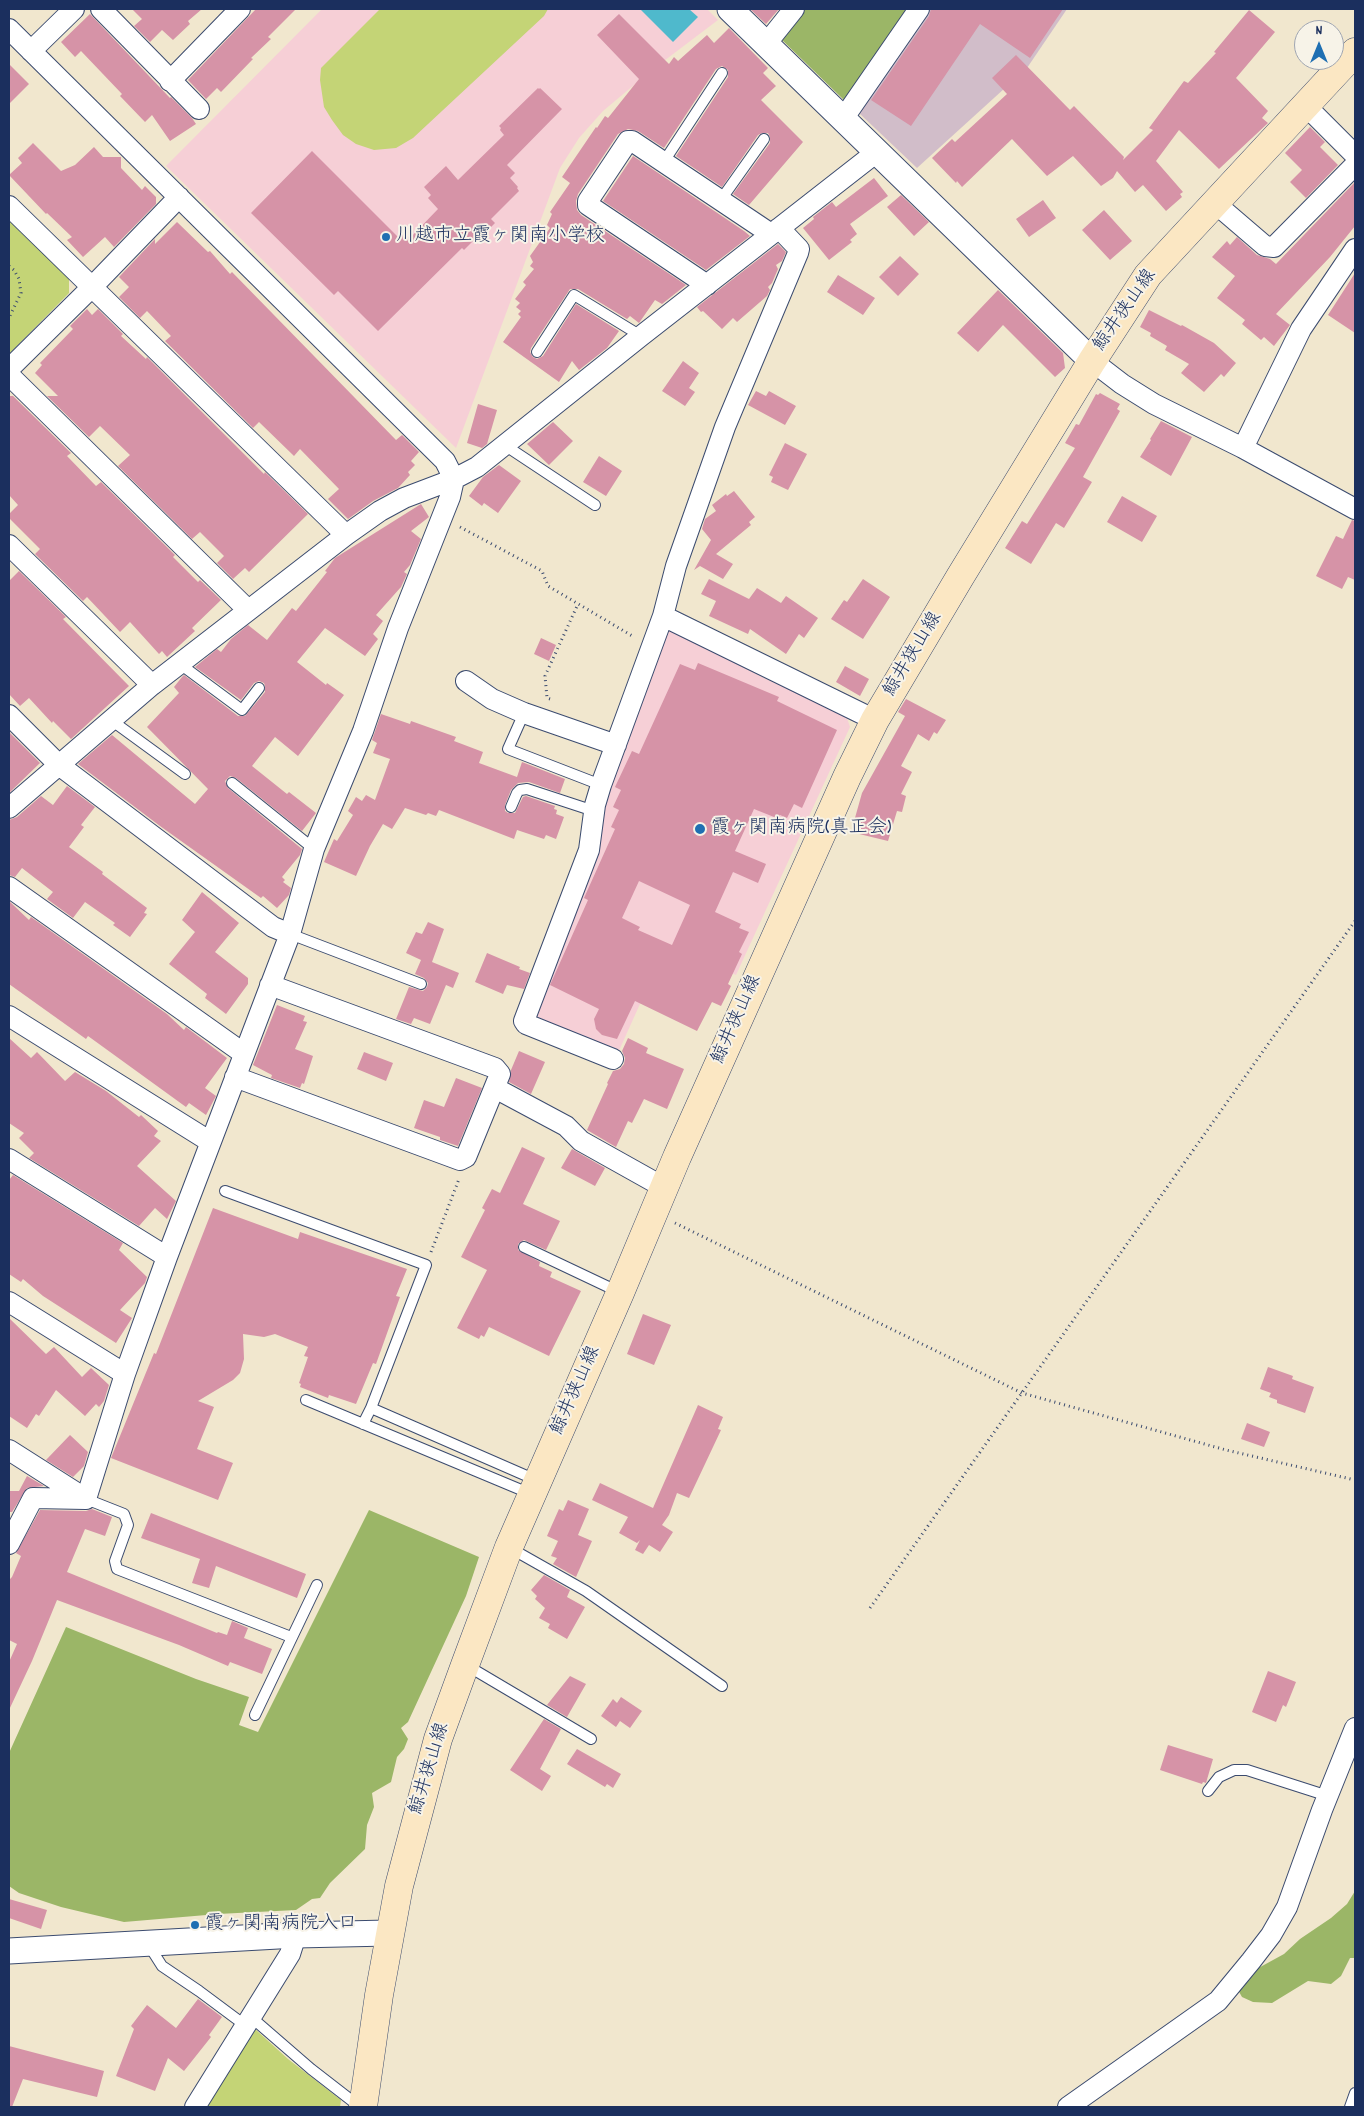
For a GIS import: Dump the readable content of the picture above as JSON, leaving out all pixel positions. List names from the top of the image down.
{
  "streets": {
    "main road": ["鯨井狭山線"]
  },
  "places": ["川越市立霞ヶ関南小学校", "霞ヶ関南病院(真正会)", "霞ヶ関南病院入口"],
  "north": "top"
}
